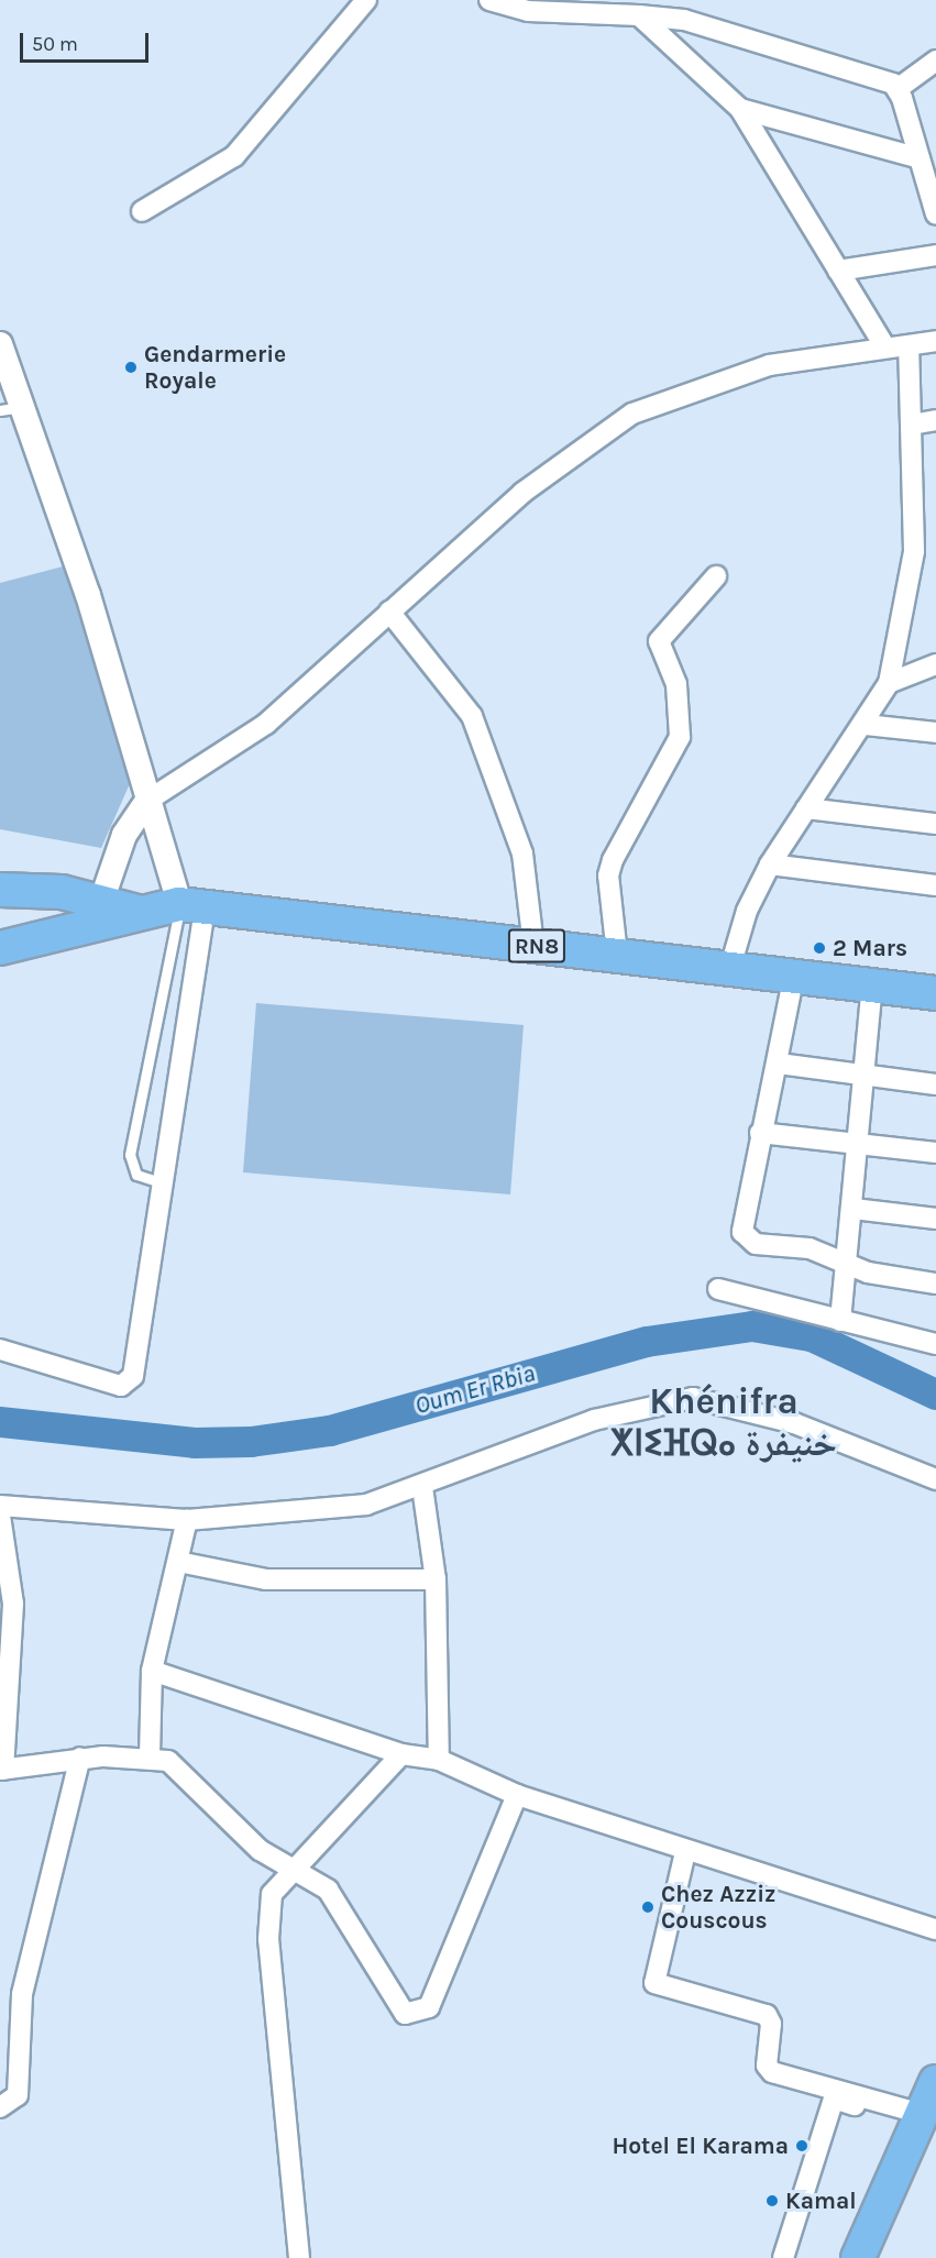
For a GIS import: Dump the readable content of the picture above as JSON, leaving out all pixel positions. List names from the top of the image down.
{
  "streets": {
    "main road": ["RN8"]
  },
  "districts": ["Khénifra ⵅⵏⵉⴼⵕⴰ خنيفرة"],
  "water": ["Oum Er Rbia"],
  "places": [
    "Gendarmerie Royale",
    "2 Mars",
    "Chez Azziz Couscous",
    "Hotel El Karama",
    "Kamal"
  ],
  "scale_bar": "50 m"
}
